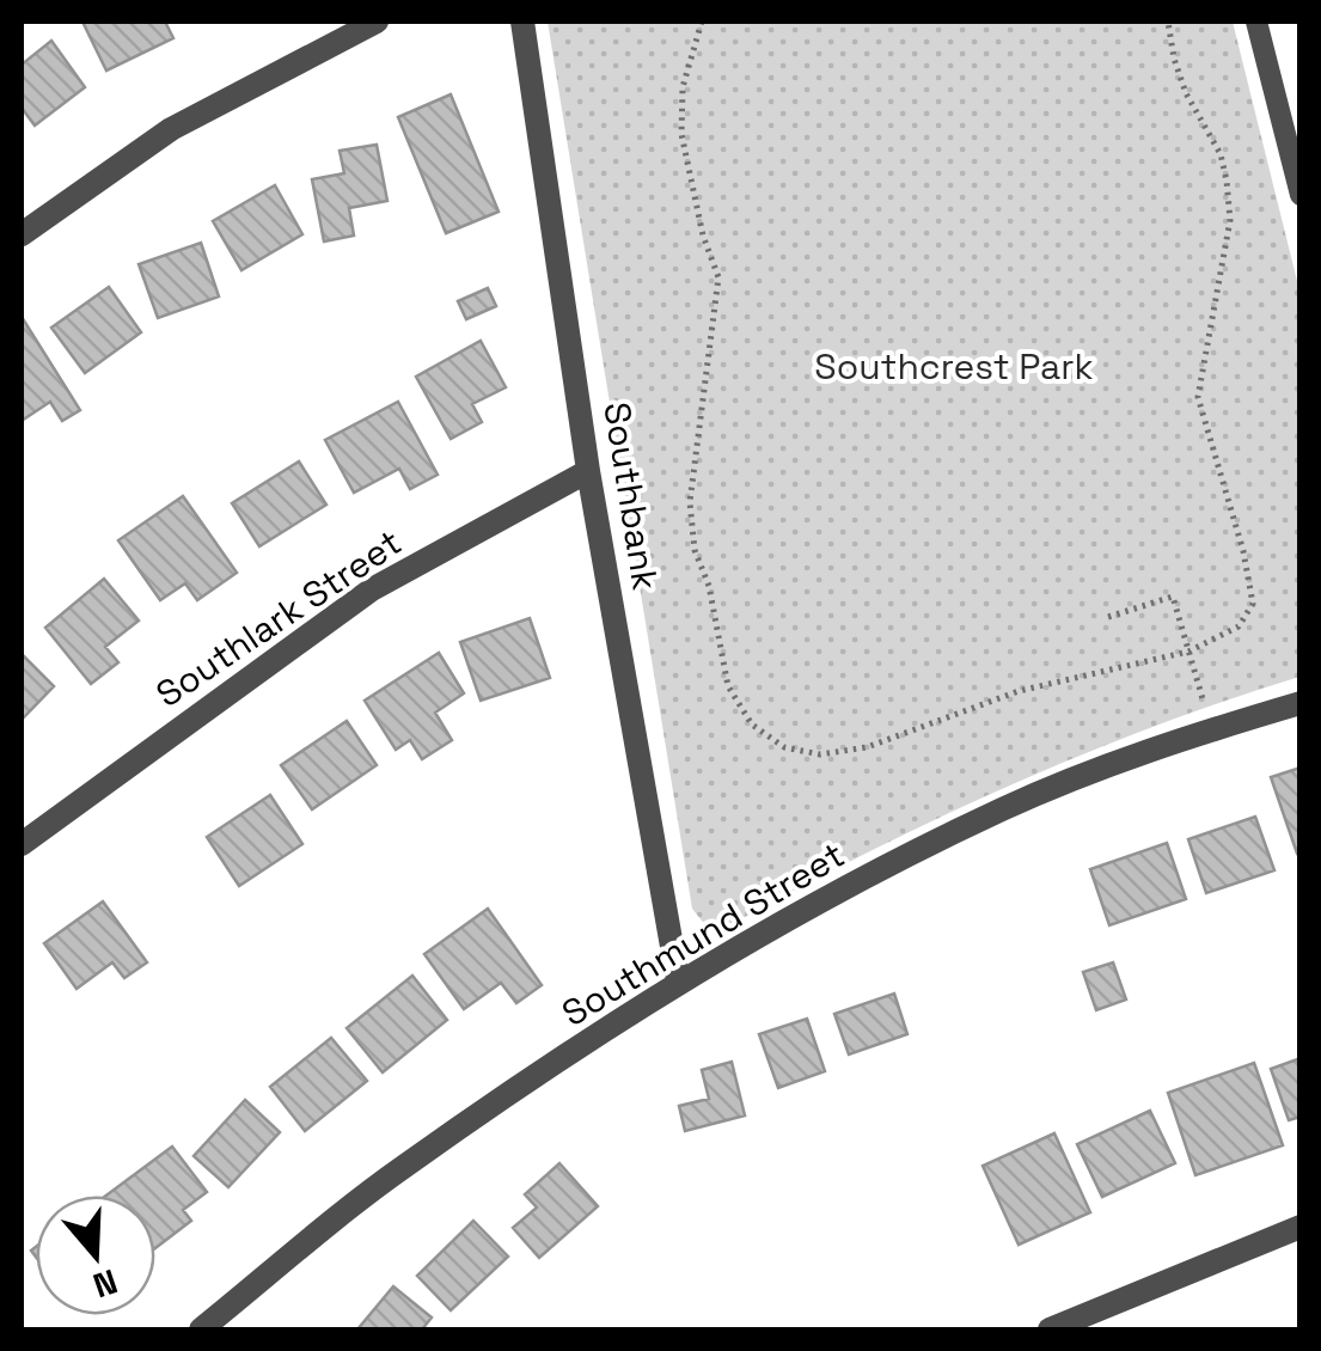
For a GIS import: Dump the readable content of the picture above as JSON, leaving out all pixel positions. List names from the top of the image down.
{
  "streets": {
    "street": ["Southbank", "Southlark Street", "Southmund Street"]
  },
  "crossings": [
    ["Southbank", "Southlark Street"],
    ["Southbank", "Southmund Street"]
  ],
  "parks": ["Southcrest Park"],
  "north": "bottom"
}
